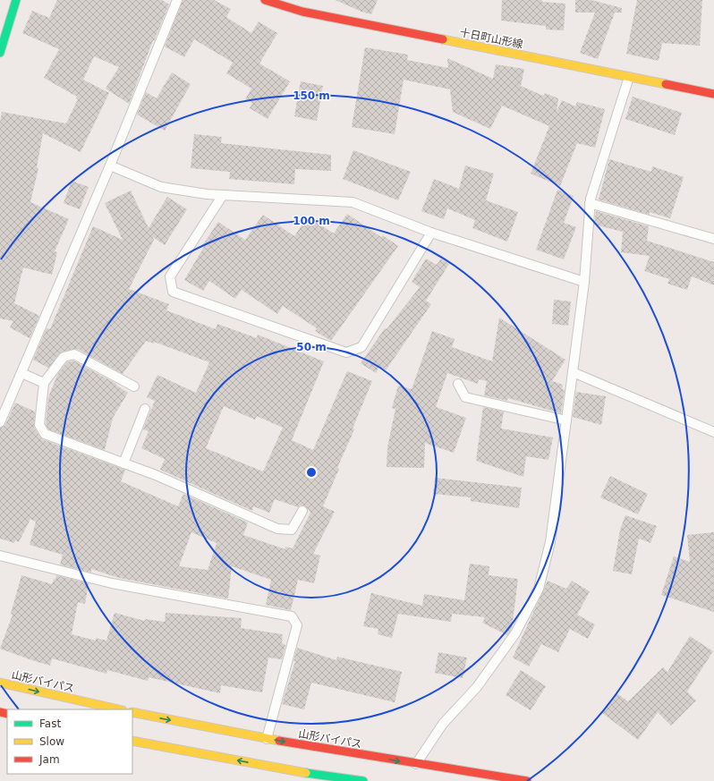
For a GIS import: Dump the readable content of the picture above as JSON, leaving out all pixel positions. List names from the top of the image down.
{
  "streets": {
    "main road": ["十日町山形線", "山形バイパス"]
  },
  "legend": ["Fast", "Slow", "Jam"],
  "rings": ["150 m", "100 m", "50 m"]
}
